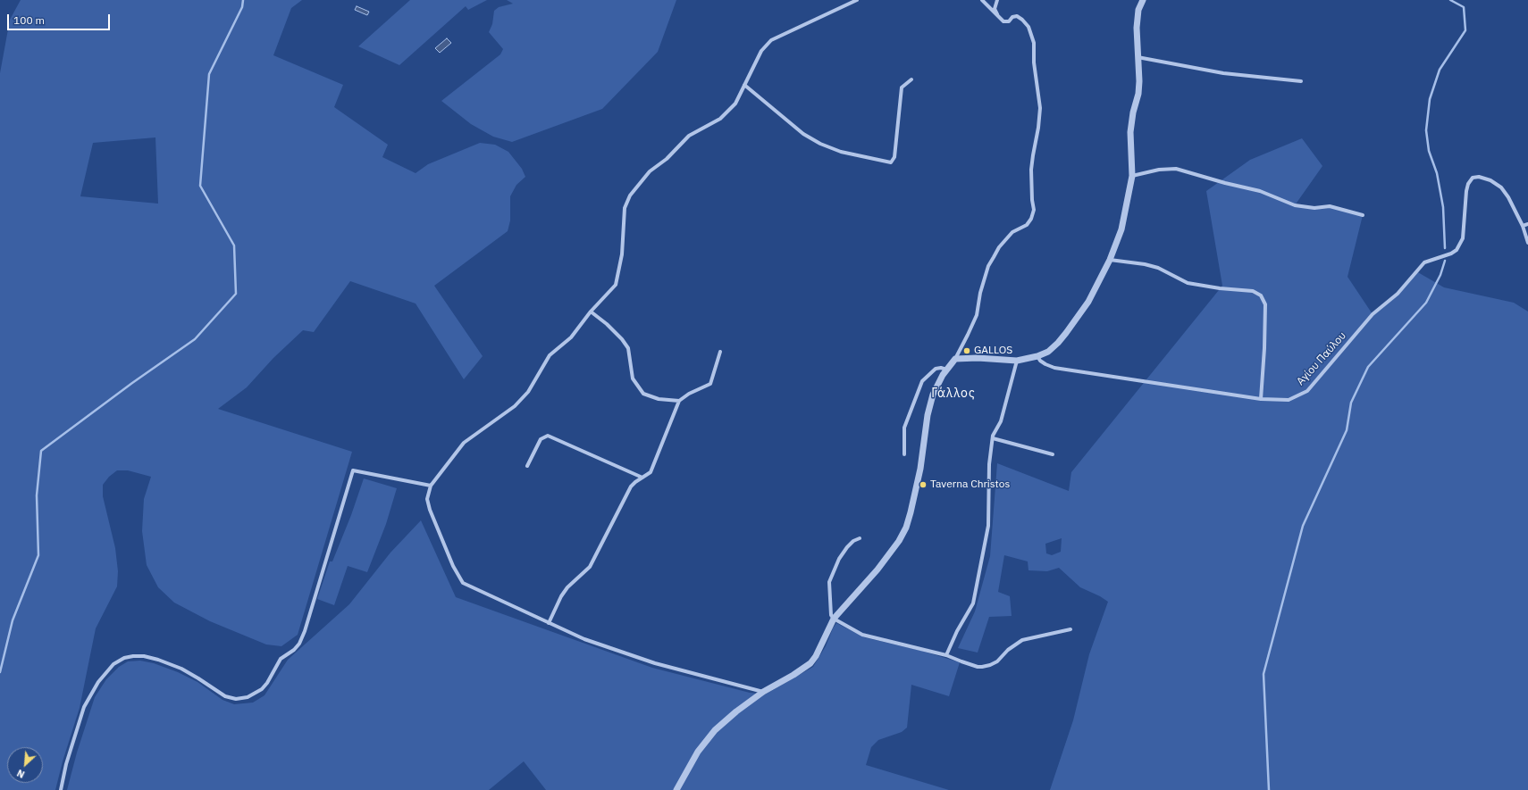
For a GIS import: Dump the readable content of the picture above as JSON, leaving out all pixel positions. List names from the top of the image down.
{
  "streets": {
    "street": ["Αγίου Παύλου"]
  },
  "districts": ["Γάλλος"],
  "places": ["GALLOS", "Taverna Christos"],
  "scale_bar": "100 m",
  "north": "bottom left"
}
